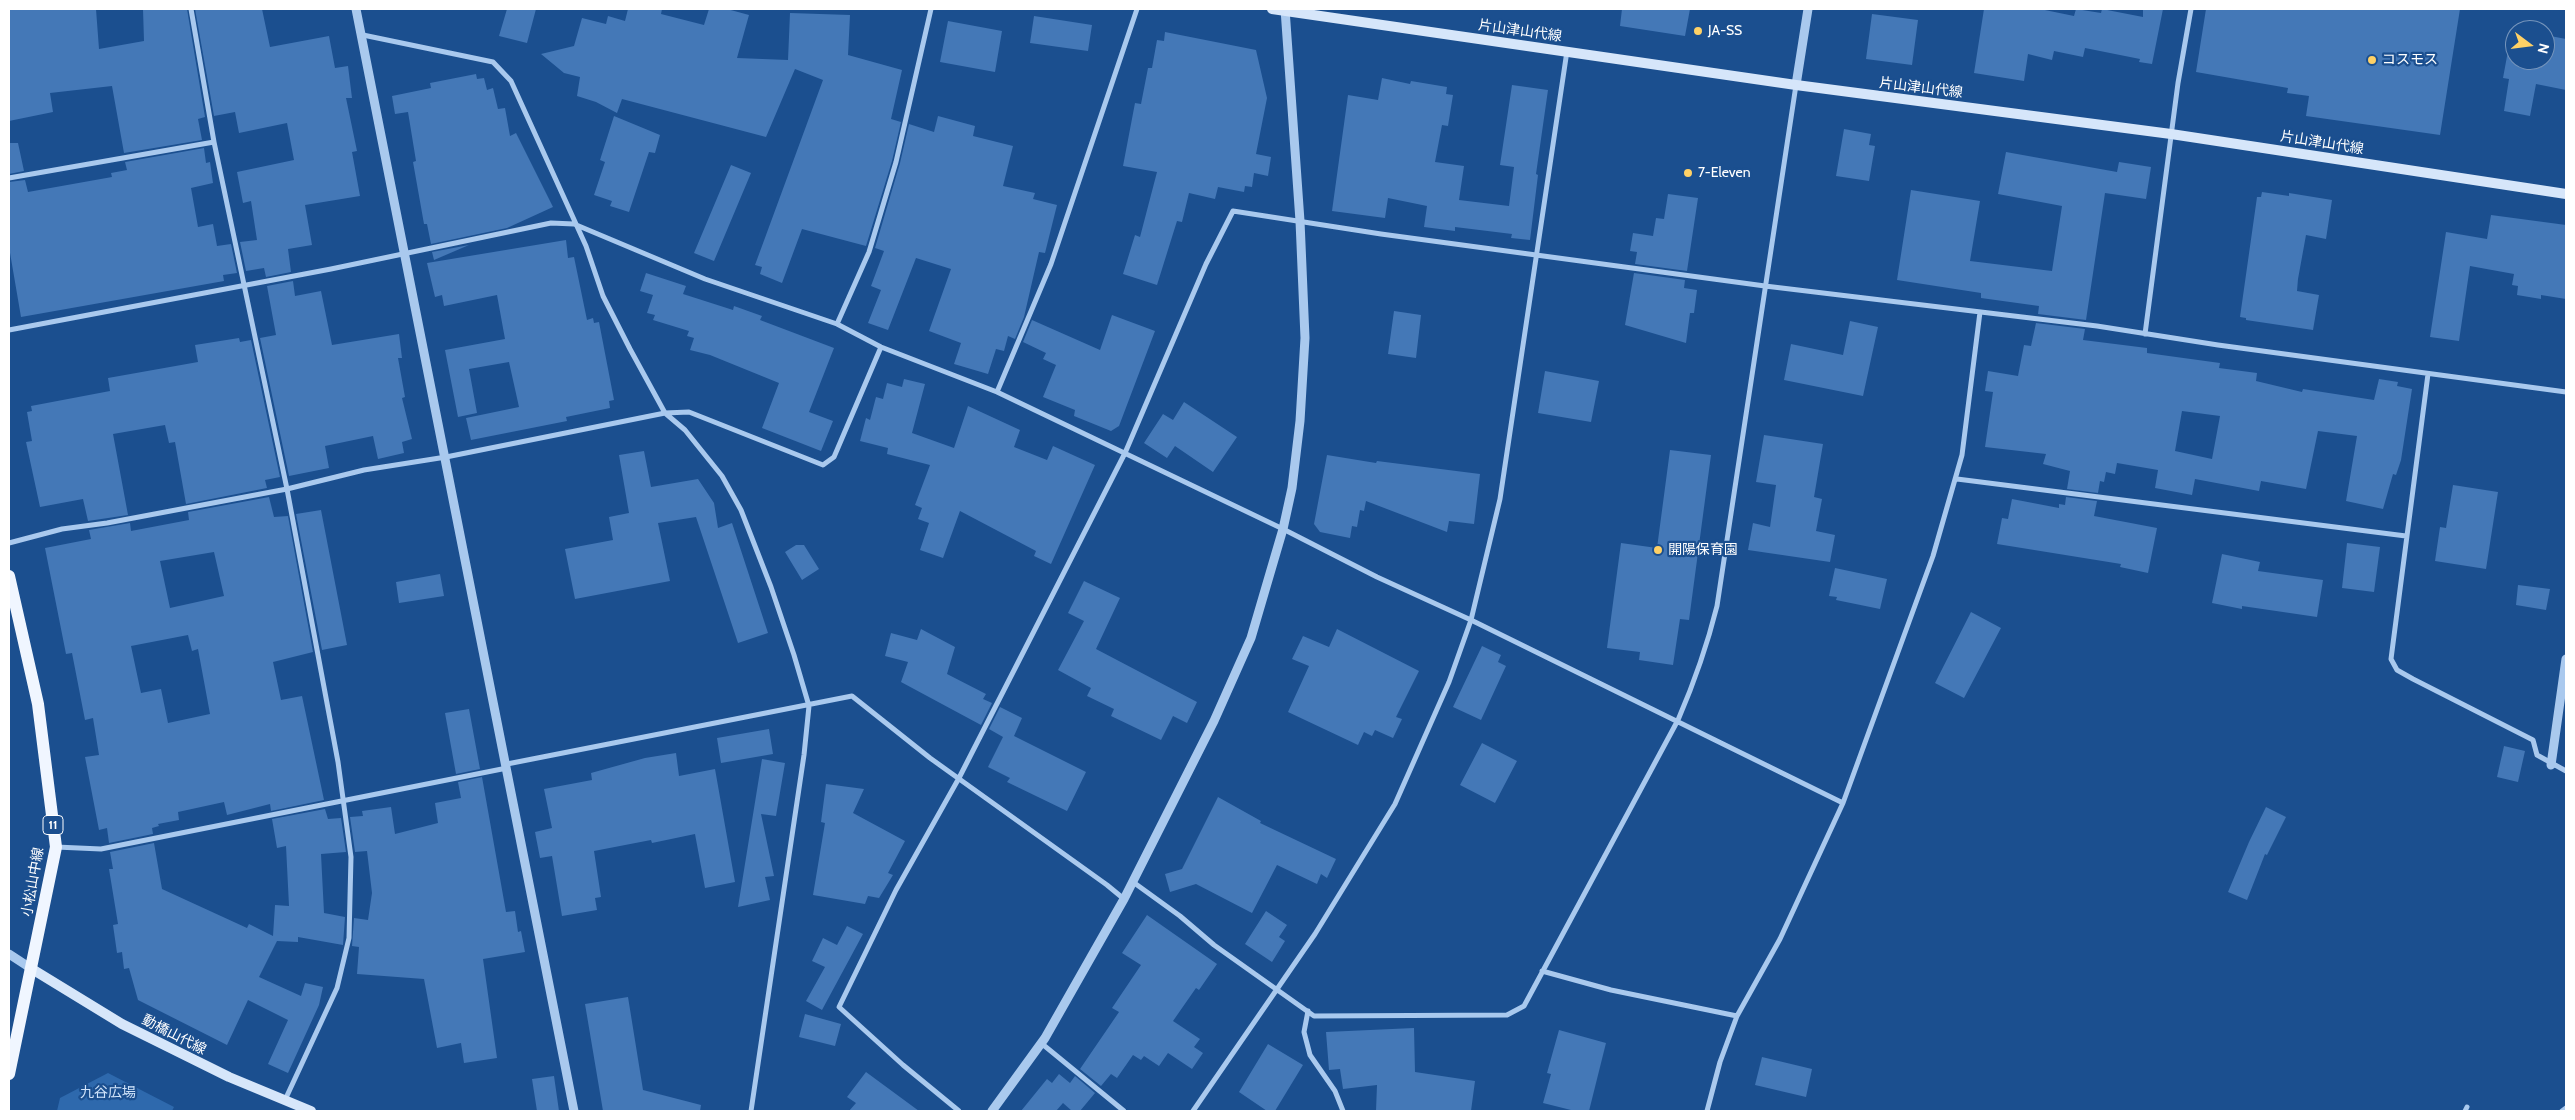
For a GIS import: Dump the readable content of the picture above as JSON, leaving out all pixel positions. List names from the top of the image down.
{
  "streets": {
    "main road": [
      "片山津山代線",
      "11",
      "小松山中線",
      "動橋山代線"
    ]
  },
  "crossings": [
    ["小松山中線", "動橋山代線"]
  ],
  "parks": ["九谷広場"],
  "places": [
    "JA-SS",
    "コスモス",
    "7-Eleven",
    "開陽保育園"
  ],
  "north": "right"
}
